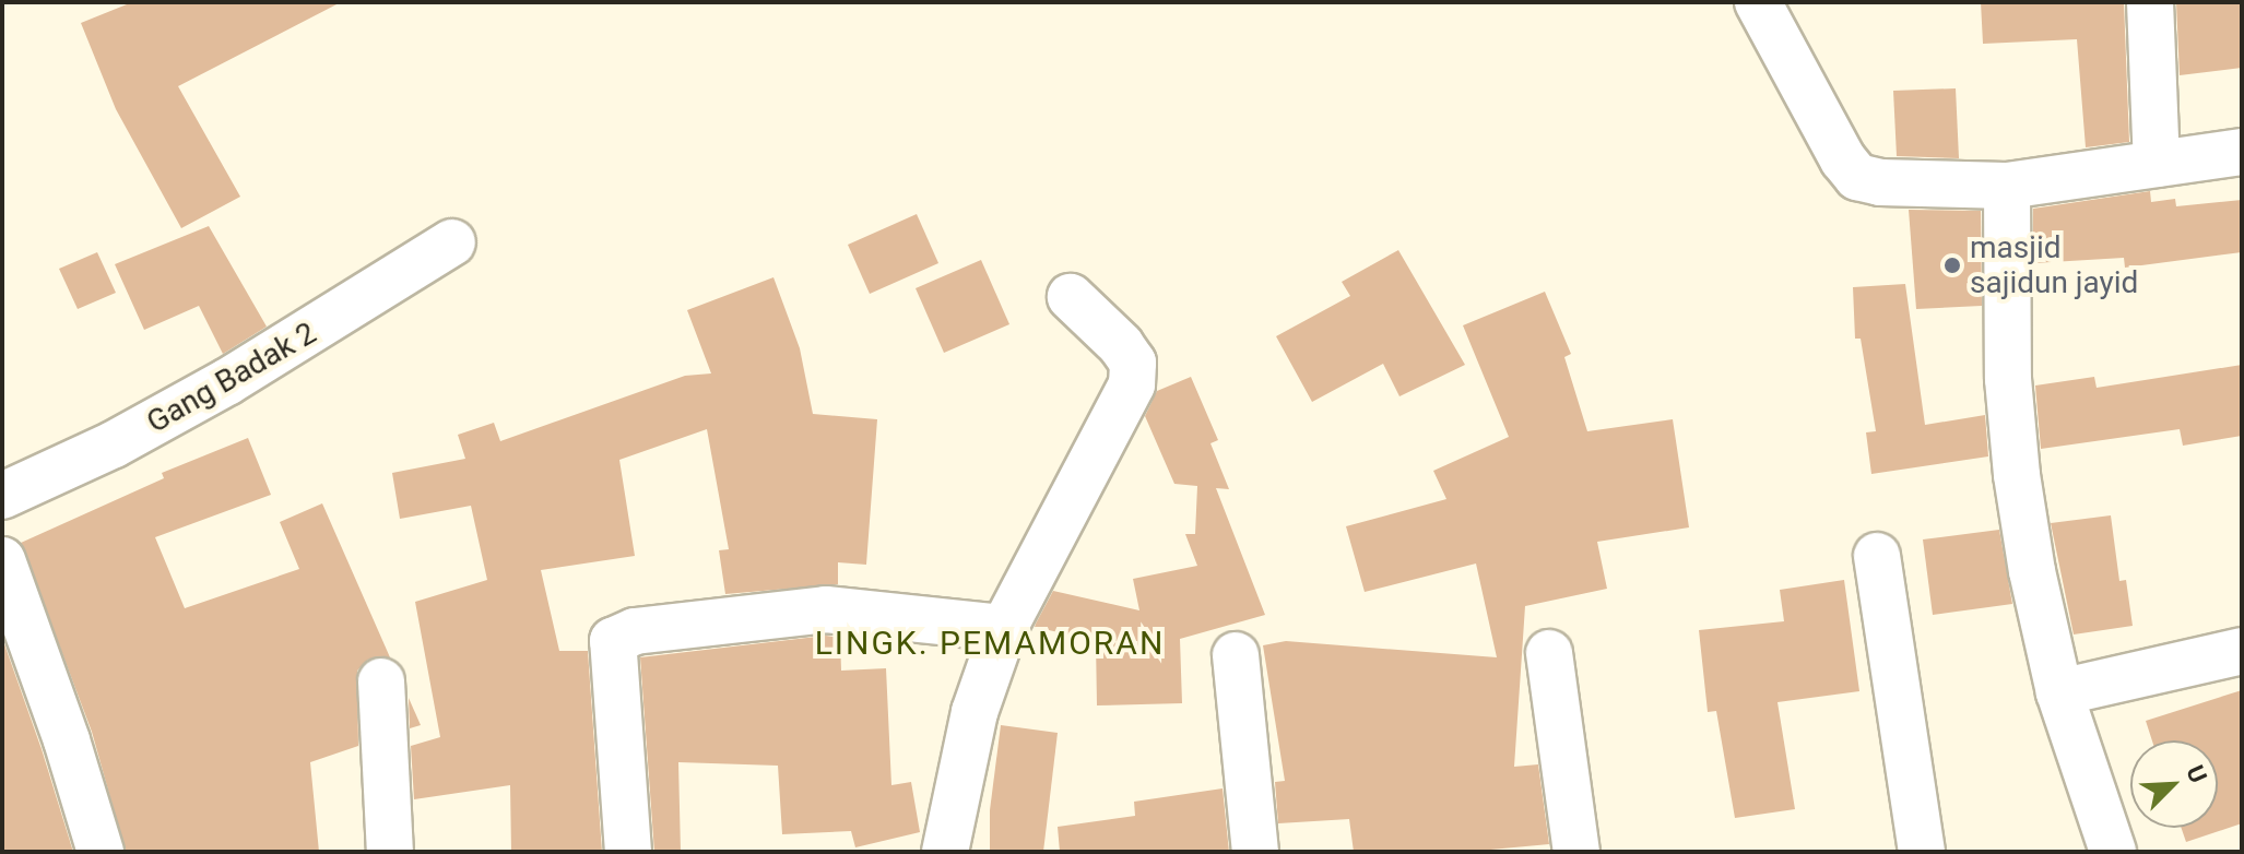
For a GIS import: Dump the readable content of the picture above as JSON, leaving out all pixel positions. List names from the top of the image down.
{
  "streets": {
    "street": ["Gang Badak 2"]
  },
  "districts": ["LINGK. PEMAMORAN"],
  "places": ["masjid sajidun jayid"],
  "north": "top right"
}
